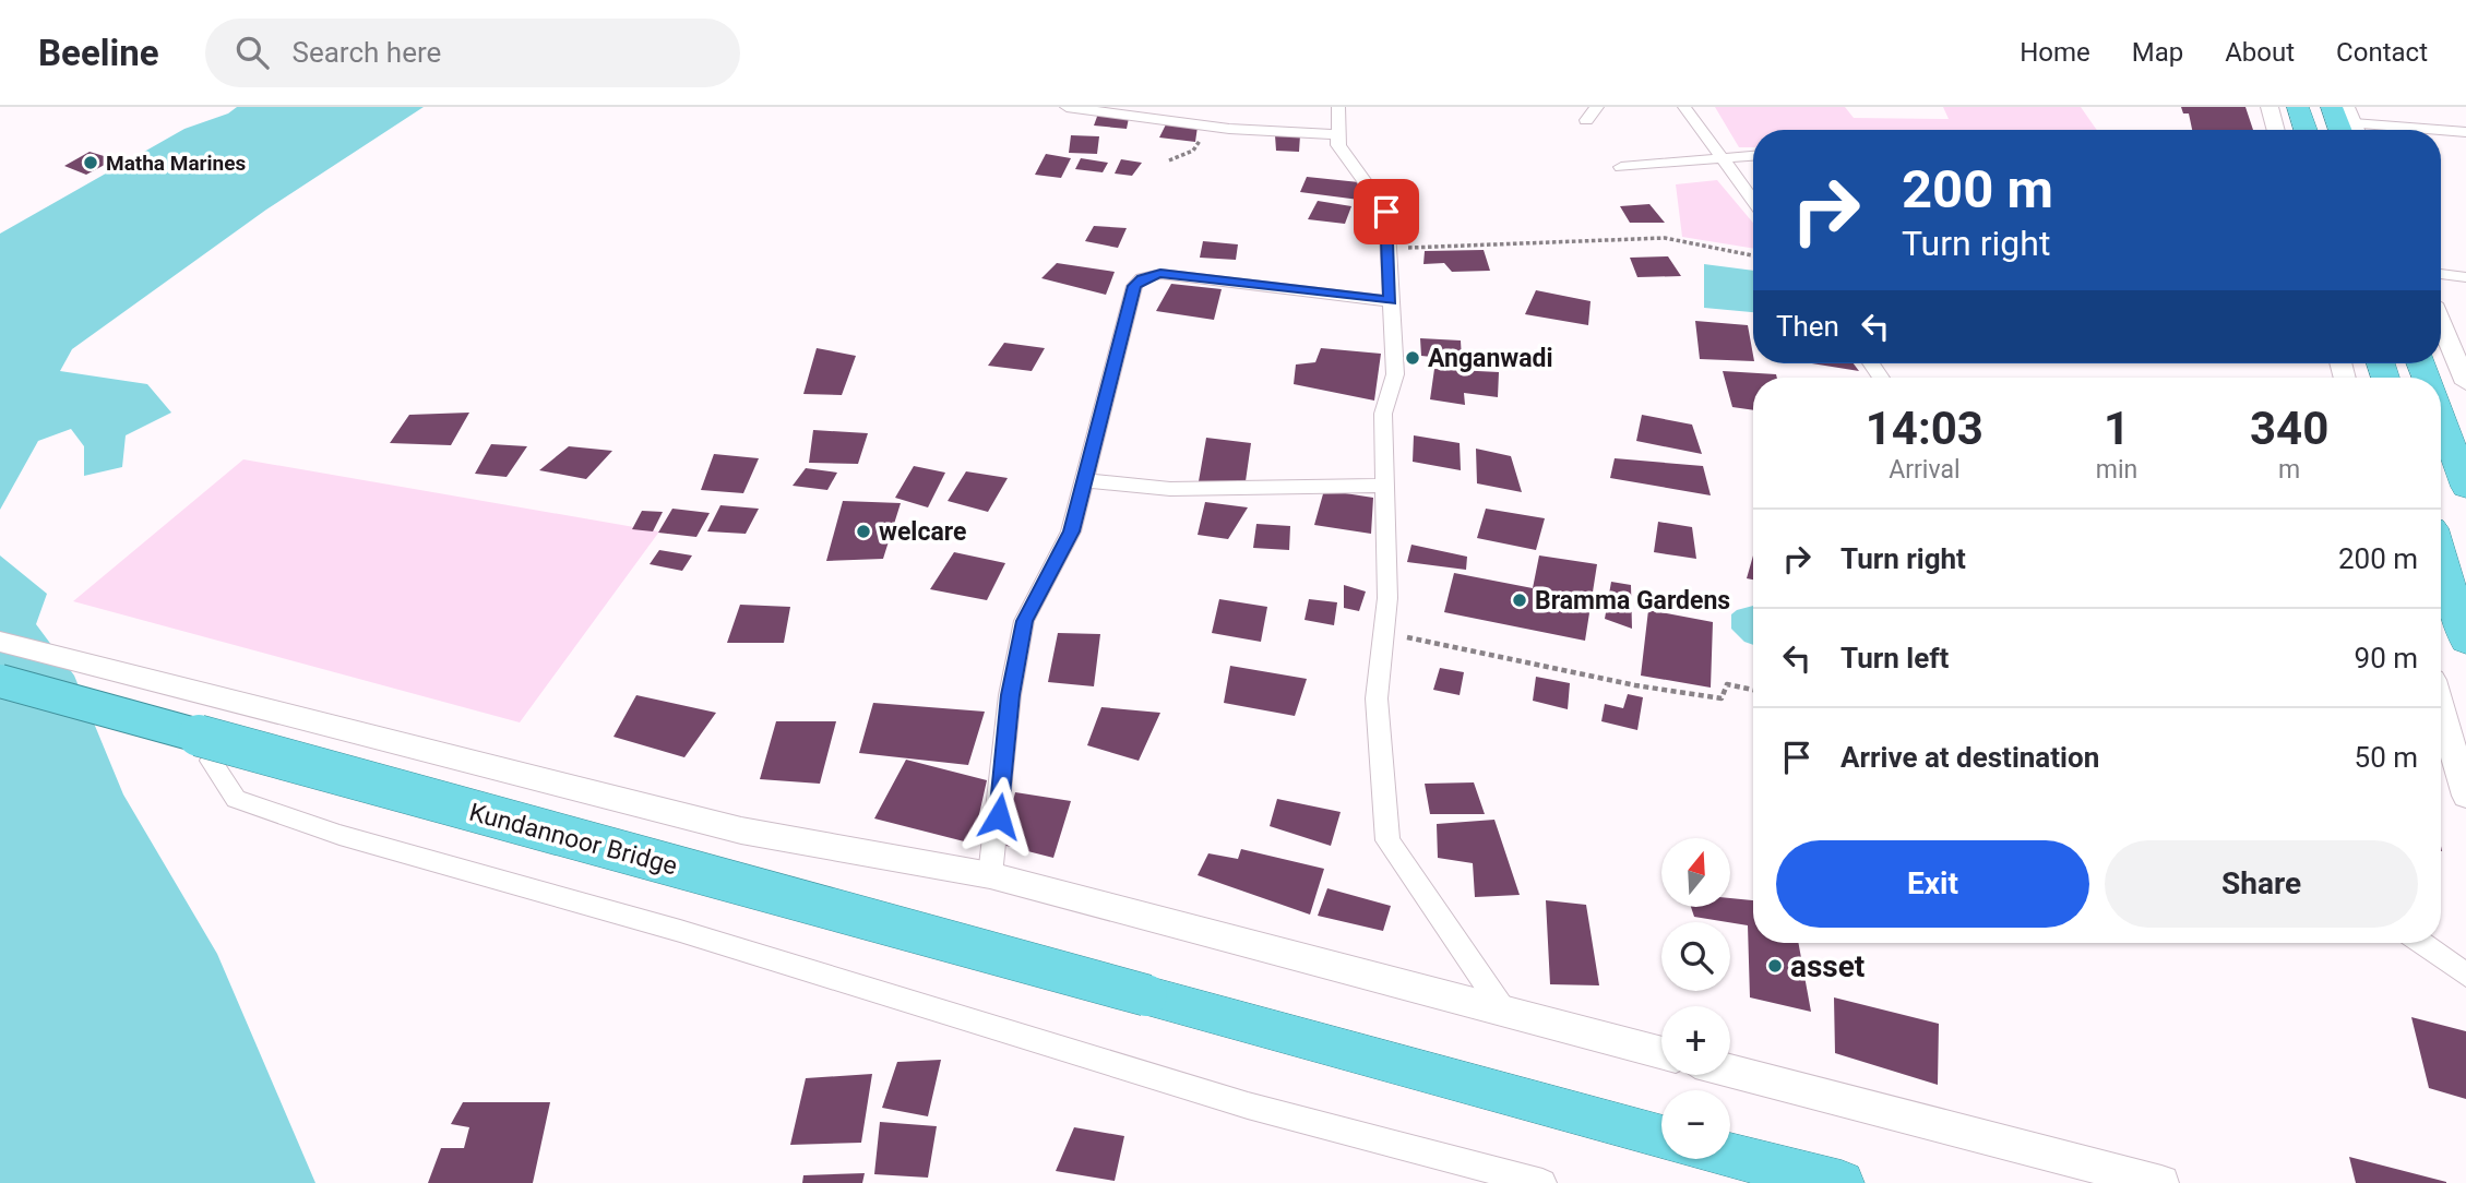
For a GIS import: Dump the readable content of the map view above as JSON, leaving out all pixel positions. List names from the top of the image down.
{
  "streets": {
    "highway": ["Kundannoor Bridge"]
  },
  "places": [
    "Matha Marines",
    "Anganwadi",
    "welcare",
    "Bramma Gardens",
    "asset"
  ],
  "north": "top",
  "page": {
    "header": "Beeline",
    "search": "Search here",
    "nav": [
      "Home",
      "Map",
      "About",
      "Contact"
    ],
    "turn": ["200 m", "Turn right"],
    "then": "Then",
    "eta": [
      "14:03",
      "Arrival",
      "1",
      "min",
      "340",
      "m"
    ],
    "list": [
      {
        "name": "Turn right",
        "value": "200 m"
      },
      {
        "name": "Turn left",
        "value": "90 m"
      },
      {
        "name": "Arrive at destination",
        "value": "50 m"
      }
    ],
    "buttons": ["Exit", "Share"],
    "map_buttons": ["+", "−"]
  }
}
